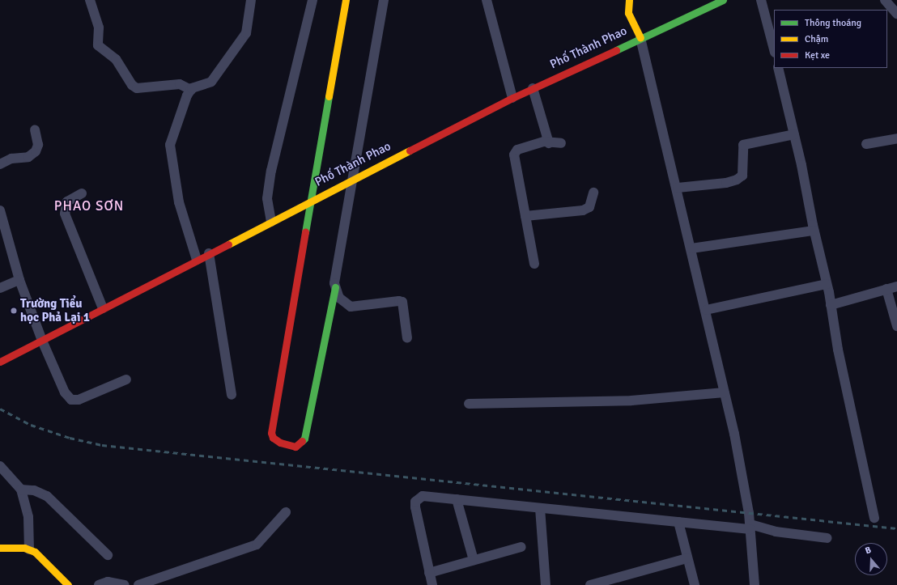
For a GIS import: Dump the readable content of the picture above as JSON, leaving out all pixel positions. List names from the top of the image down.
{
  "streets": {
    "street": ["Phố Thành Phao"]
  },
  "districts": ["PHAO SƠN"],
  "places": ["Trường Tiểu học Phả Lại 1"],
  "legend": ["Thông thoáng", "Chậm", "Kẹt xe"],
  "north": "top"
}
